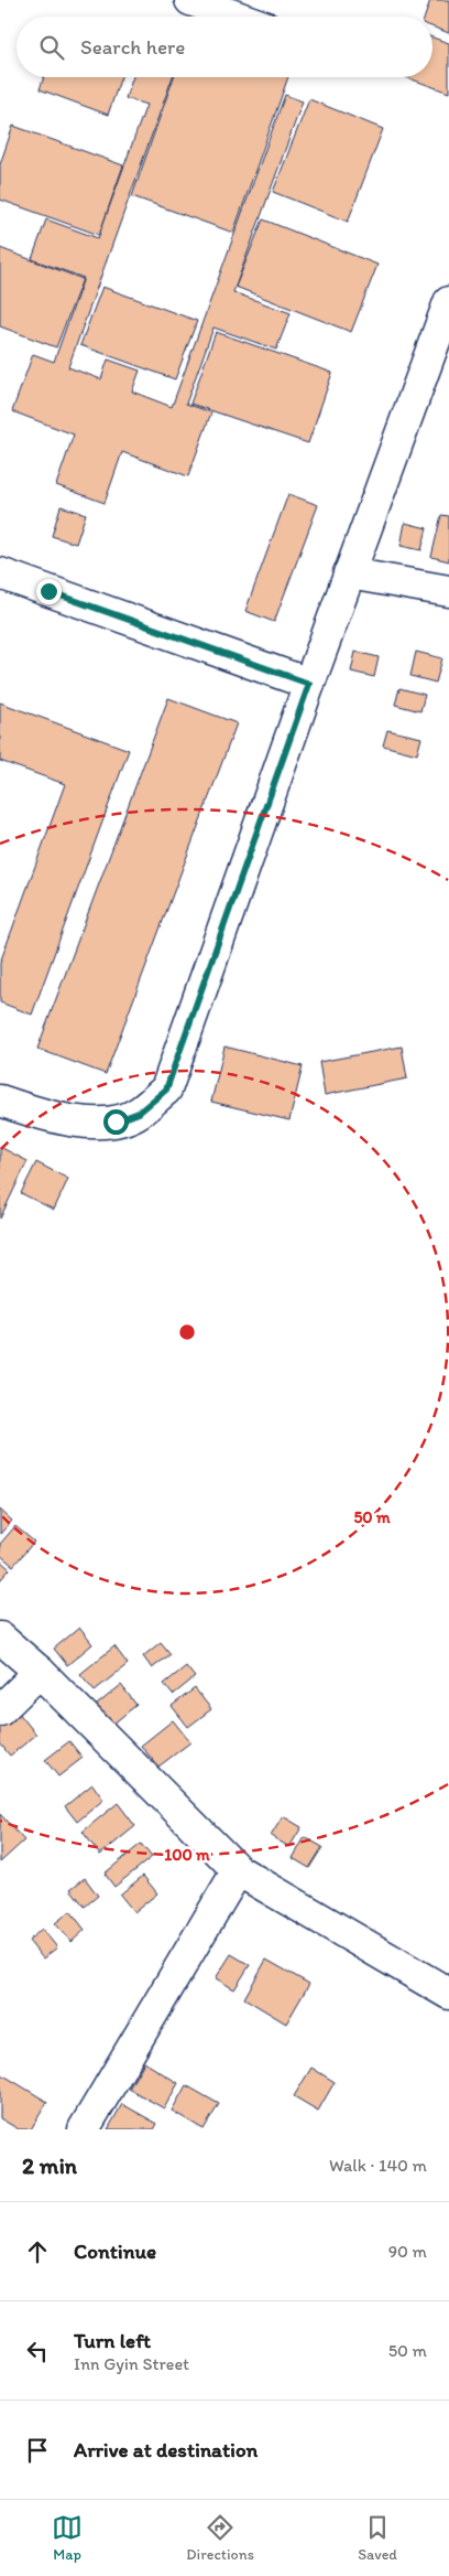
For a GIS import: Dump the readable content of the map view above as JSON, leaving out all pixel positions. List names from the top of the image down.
{
  "page": {
    "search": "Search here",
    "heading": ["2 min", "Walk · 140 m"],
    "list": [
      ["Continue", "90 m"],
      ["Turn left", "Inn Gyin Street", "50 m"],
      "Arrive at destination"
    ],
    "nav": ["Map", "Directions", "Saved"]
  },
  "rings": ["50 m", "100 m"]
}
